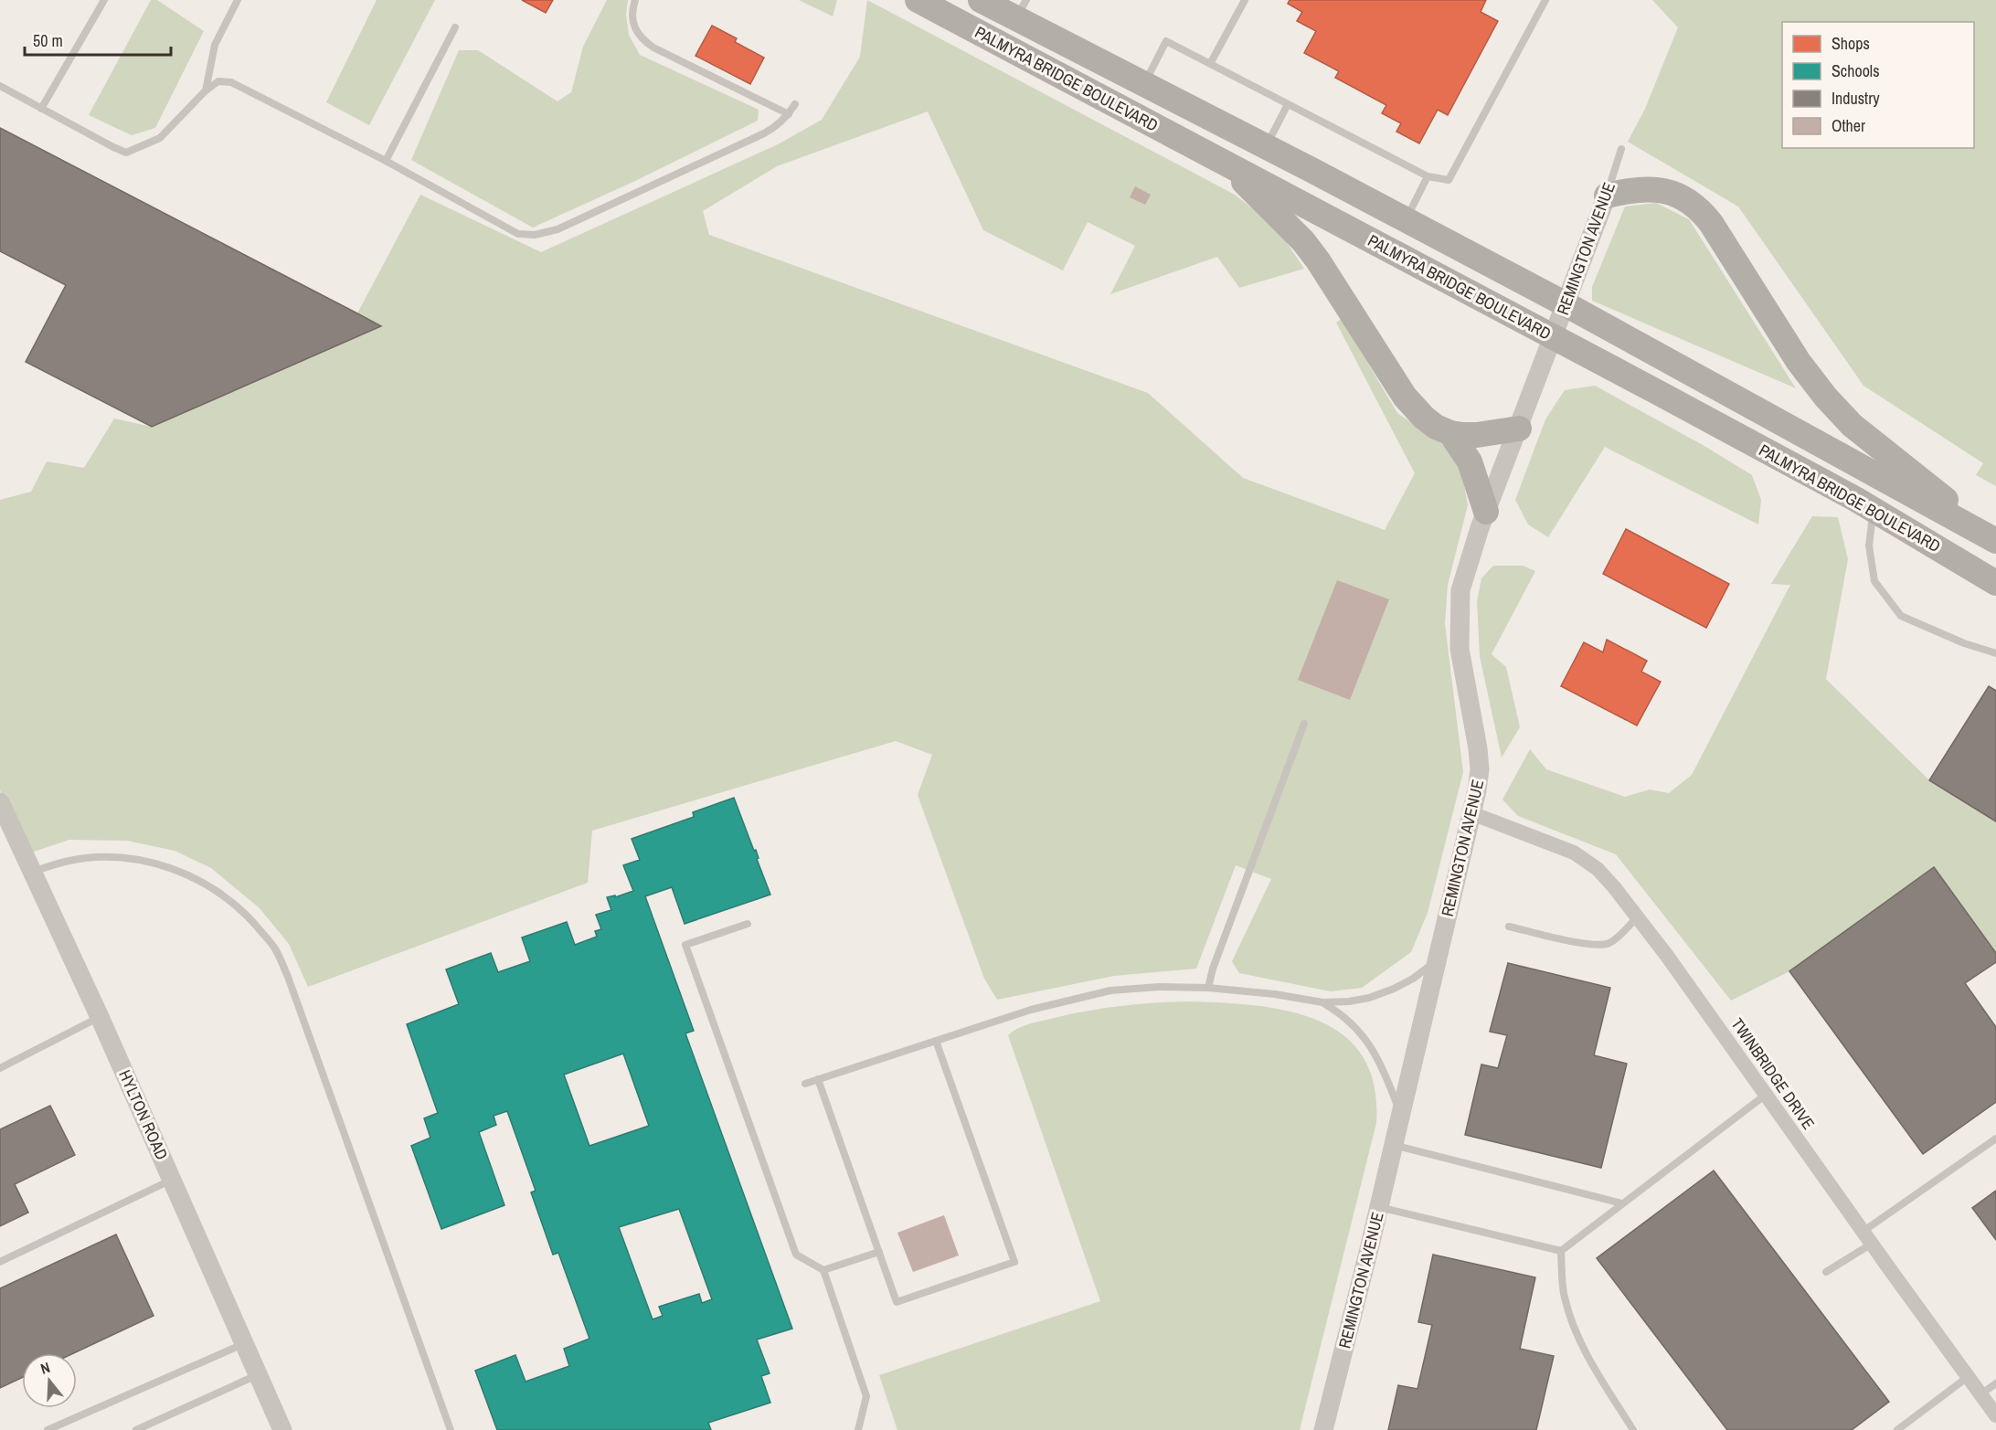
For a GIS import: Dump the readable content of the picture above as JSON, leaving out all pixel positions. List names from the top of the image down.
{
  "streets": {
    "highway": ["PALMYRA BRIDGE BOULEVARD"],
    "street": ["REMINGTON AVENUE", "TWINBRIDGE DRIVE", "HYLTON ROAD"]
  },
  "crossings": [
    ["PALMYRA BRIDGE BOULEVARD", "REMINGTON AVENUE"],
    ["REMINGTON AVENUE", "TWINBRIDGE DRIVE"]
  ],
  "legend": [
    "Shops",
    "Schools",
    "Industry",
    "Other"
  ],
  "scale_bar": "50 m",
  "north": "top"
}
